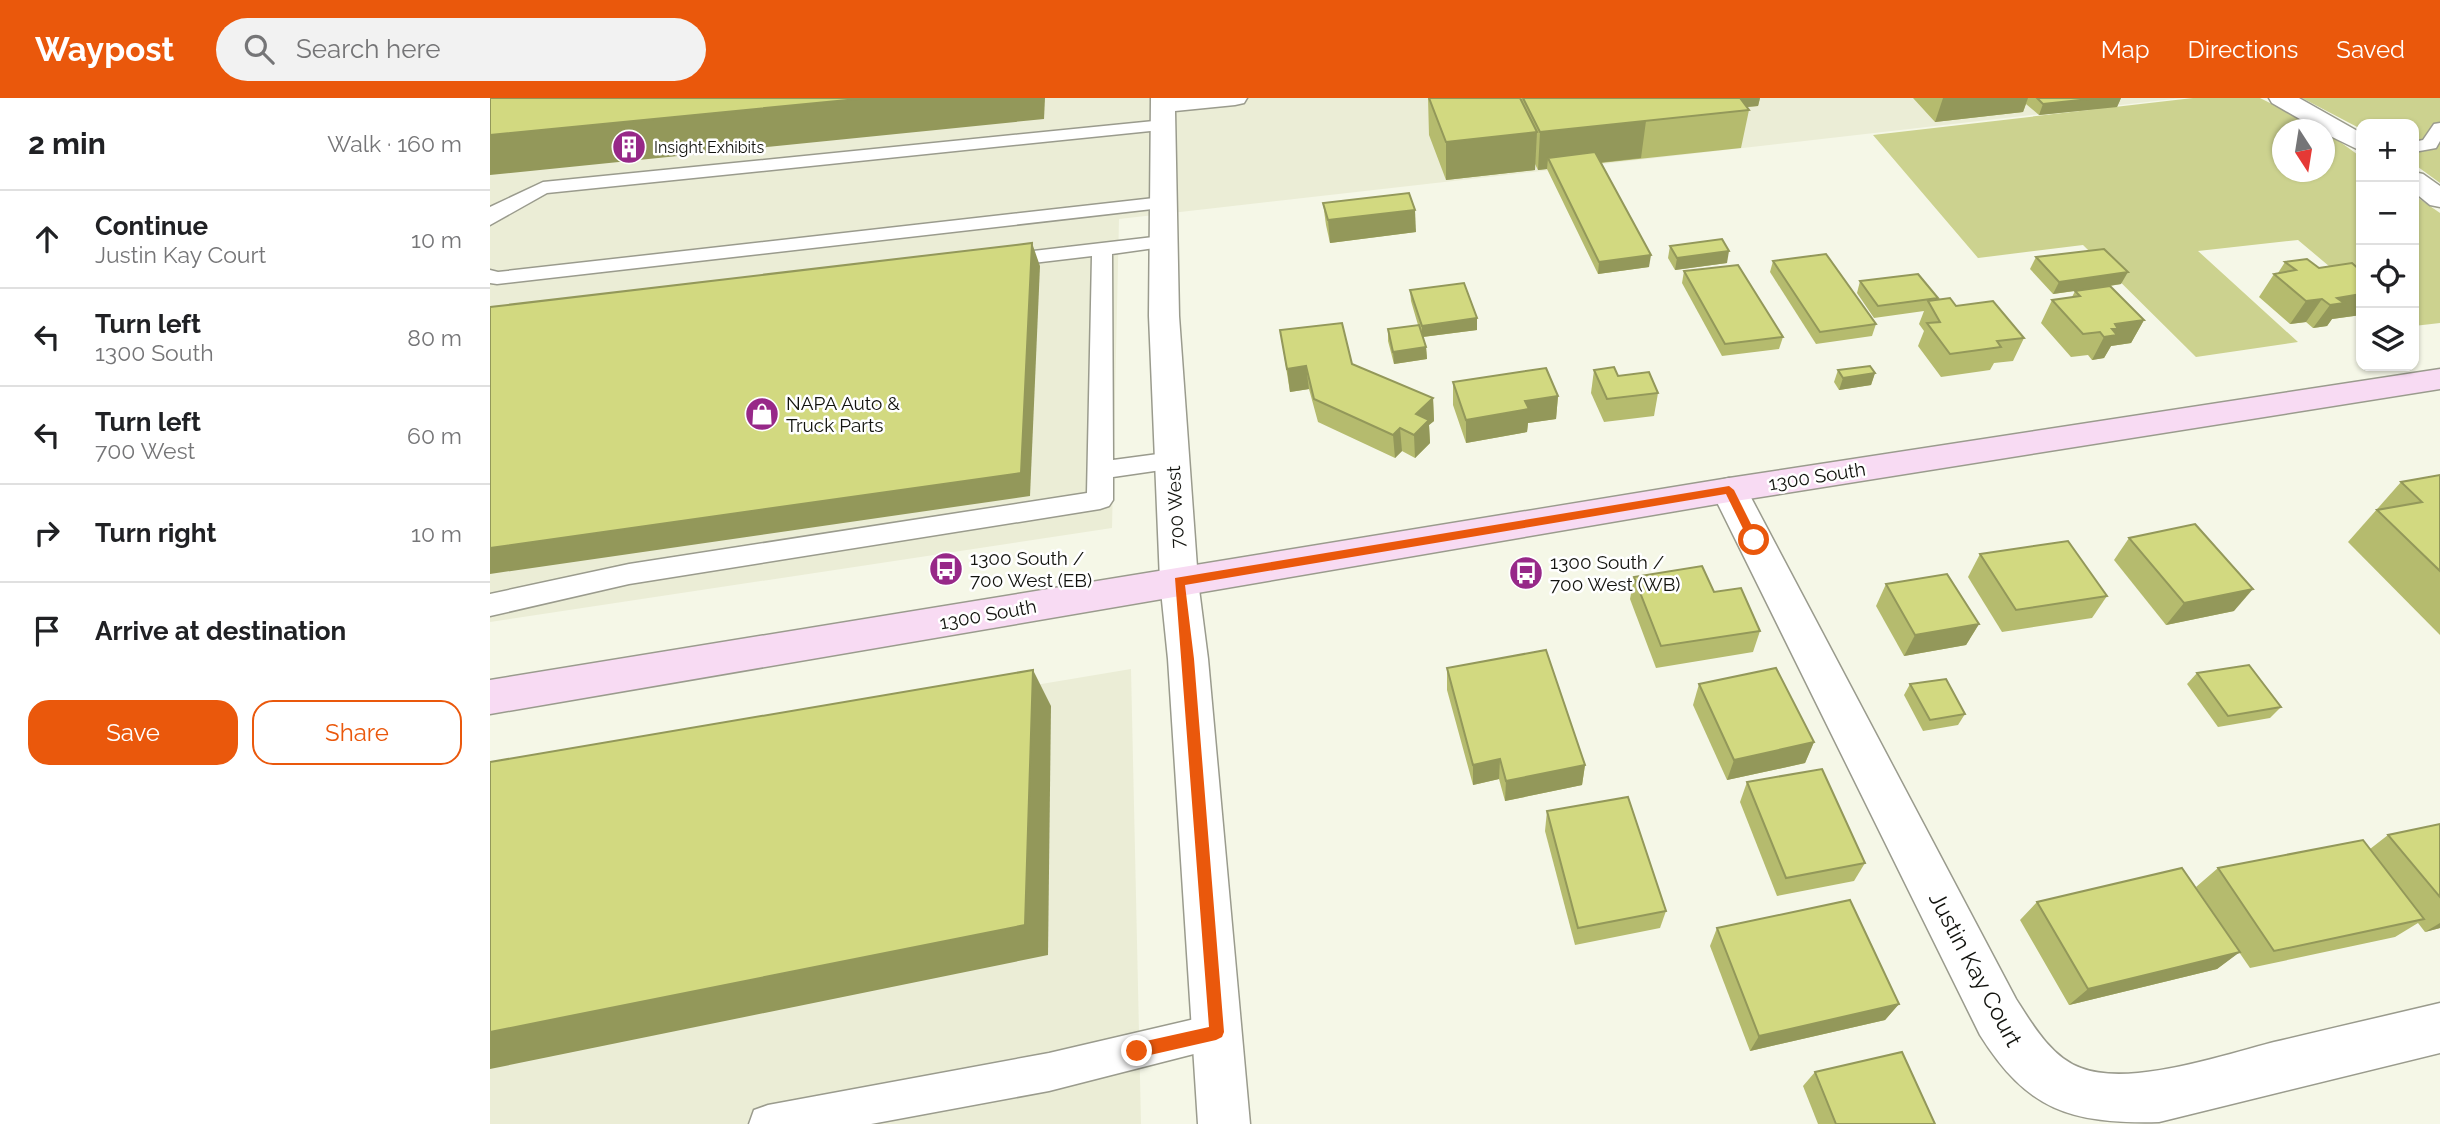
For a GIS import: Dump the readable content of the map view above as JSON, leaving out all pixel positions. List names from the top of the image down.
{
  "streets": {
    "main road": ["1300 South"],
    "street": ["700 West", "Justin Kay Court"]
  },
  "crossings": [
    ["1300 South", "700 West"],
    ["1300 South", "Justin Kay Court"]
  ],
  "places": {
    "building": ["Insight Exhibits"],
    "shop": ["NAPA Auto & Truck Parts"],
    "bus stop": ["1300 South / 700 West (EB)", "1300 South / 700 West (WB)"]
  },
  "north": "bottom",
  "page": {
    "header": "Waypost",
    "search": "Search here",
    "nav": ["Map", "Directions", "Saved"],
    "heading": ["2 min", "Walk · 160 m"],
    "map_buttons": ["+", "−"],
    "list": [
      ["Continue", "Justin Kay Court", "10 m"],
      ["Turn left", "1300 South", "80 m"],
      ["Turn left", "700 West", "60 m"],
      ["Turn right", "10 m"],
      "Arrive at destination"
    ],
    "buttons": ["Save", "Share"]
  }
}
